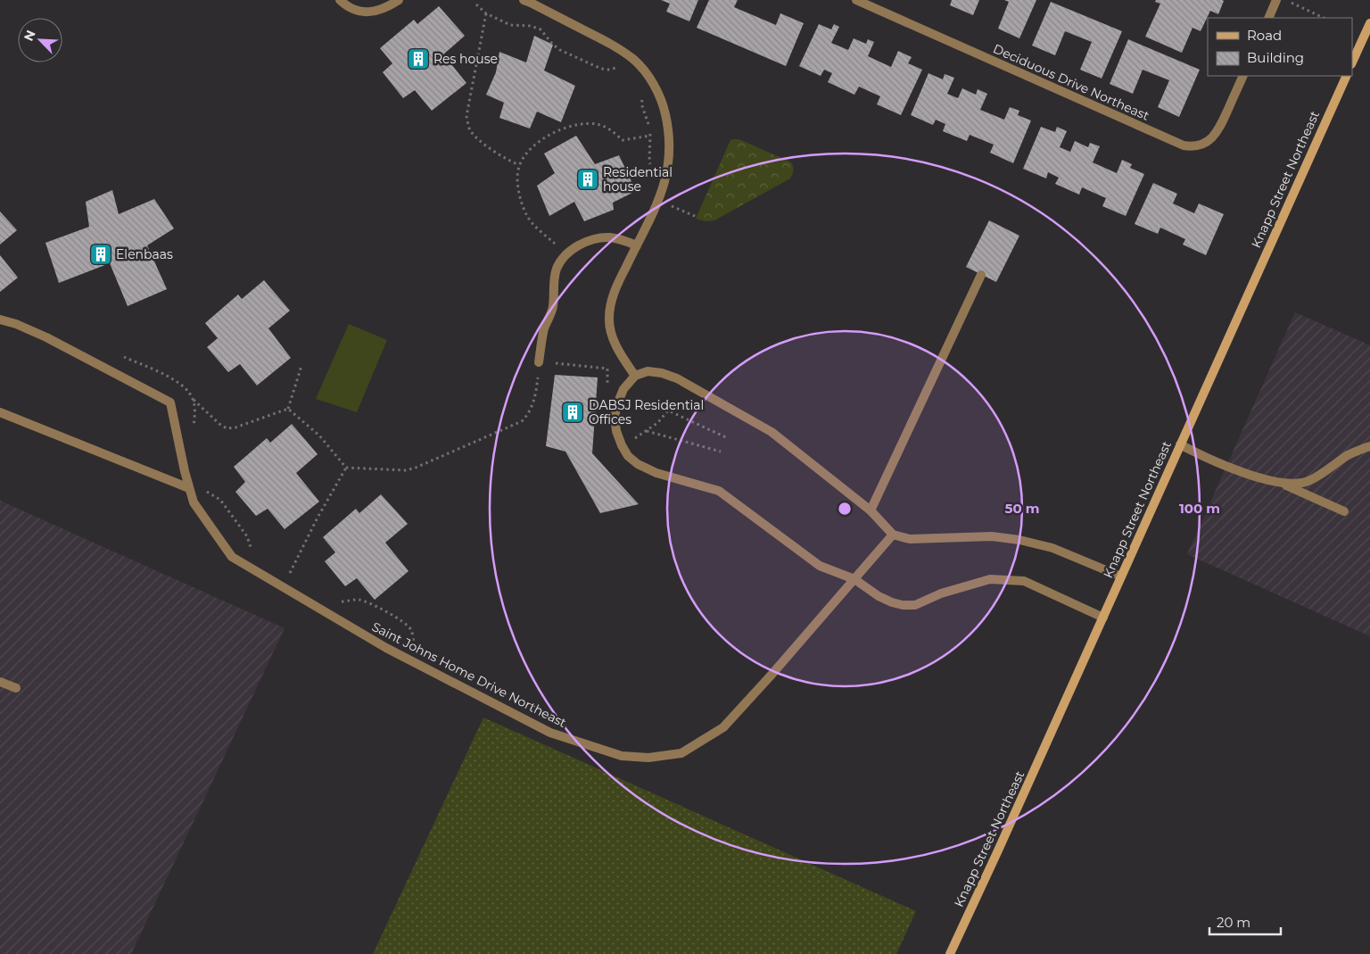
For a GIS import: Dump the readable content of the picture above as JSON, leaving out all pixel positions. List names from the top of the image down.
{
  "streets": {
    "main road": ["Knapp Street Northeast"],
    "street": ["Deciduous Drive Northeast", "Saint Johns Home Drive Northeast"]
  },
  "places": {
    "building": [
      "Res house",
      "Residential house",
      "Elenbaas",
      "DABSJ Residential Offices"
    ]
  },
  "legend": ["Road", "Building"],
  "scale_bar": "20 m",
  "north": "top left",
  "rings": ["50 m", "100 m"]
}
